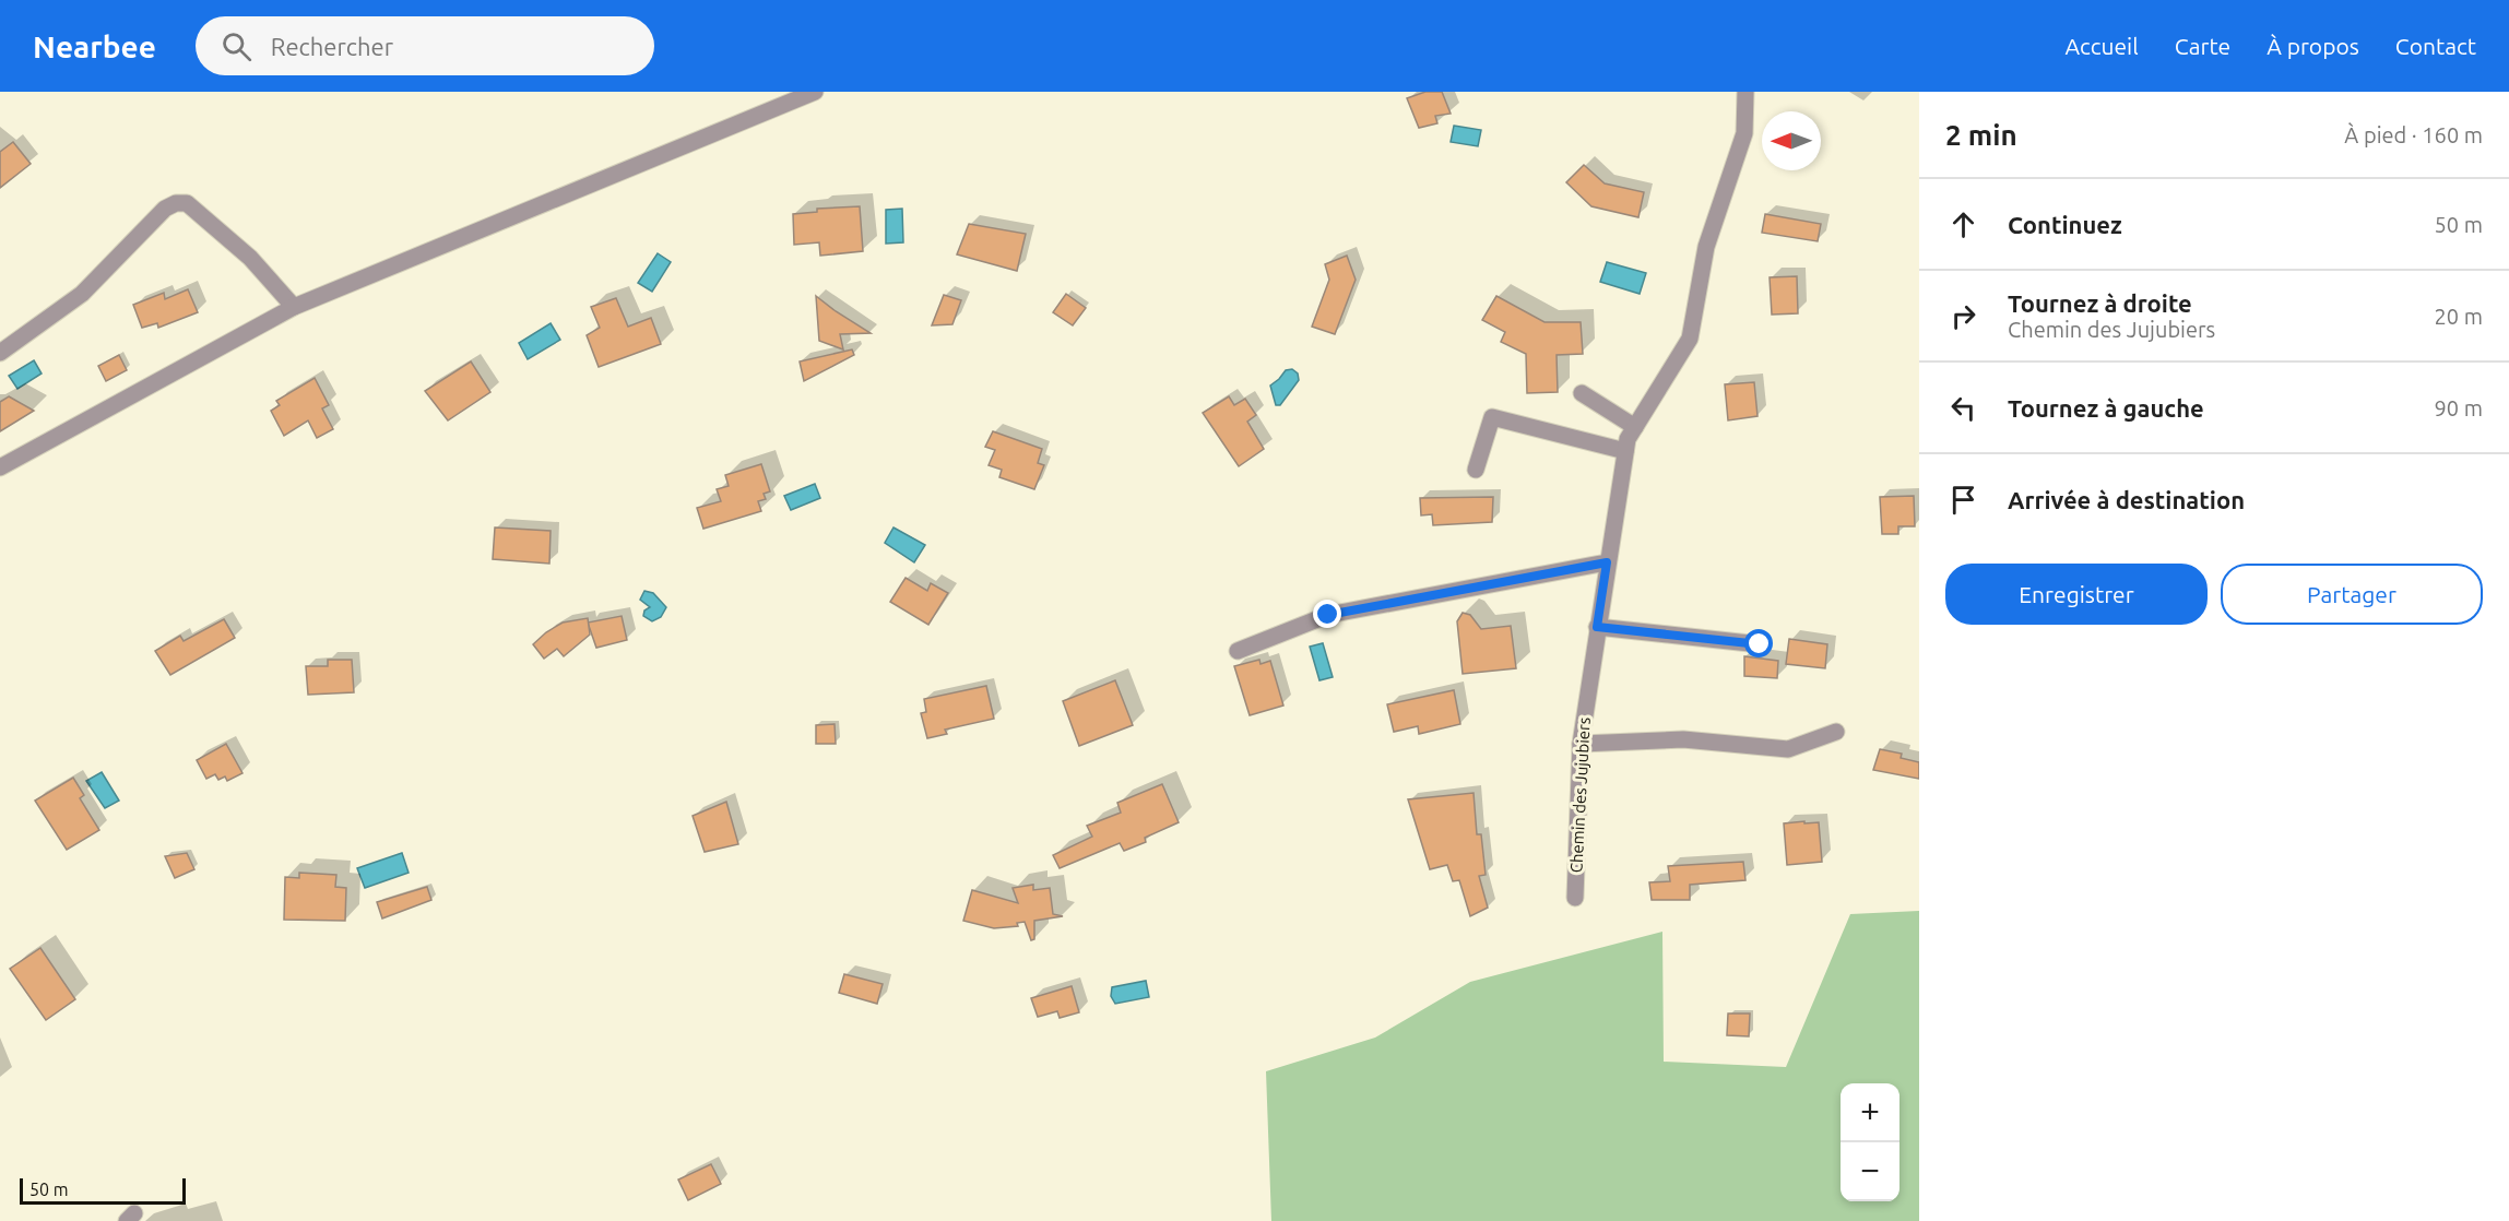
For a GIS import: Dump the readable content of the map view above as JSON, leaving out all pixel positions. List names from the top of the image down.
{
  "streets": {
    "street": ["Chemin des Jujubiers"]
  },
  "scale_bar": "50 m",
  "north": "left",
  "page": {
    "header": "Nearbee",
    "search": "Rechercher",
    "nav": [
      "Accueil",
      "Carte",
      "À propos",
      "Contact"
    ],
    "heading": ["2 min", "À pied · 160 m"],
    "list": [
      ["Continuez", "50 m"],
      ["Tournez à droite", "Chemin des Jujubiers", "20 m"],
      ["Tournez à gauche", "90 m"],
      "Arrivée à destination"
    ],
    "buttons": ["Enregistrer", "Partager"],
    "map_buttons": ["+", "−"],
    "scale": "50 m"
  }
}
